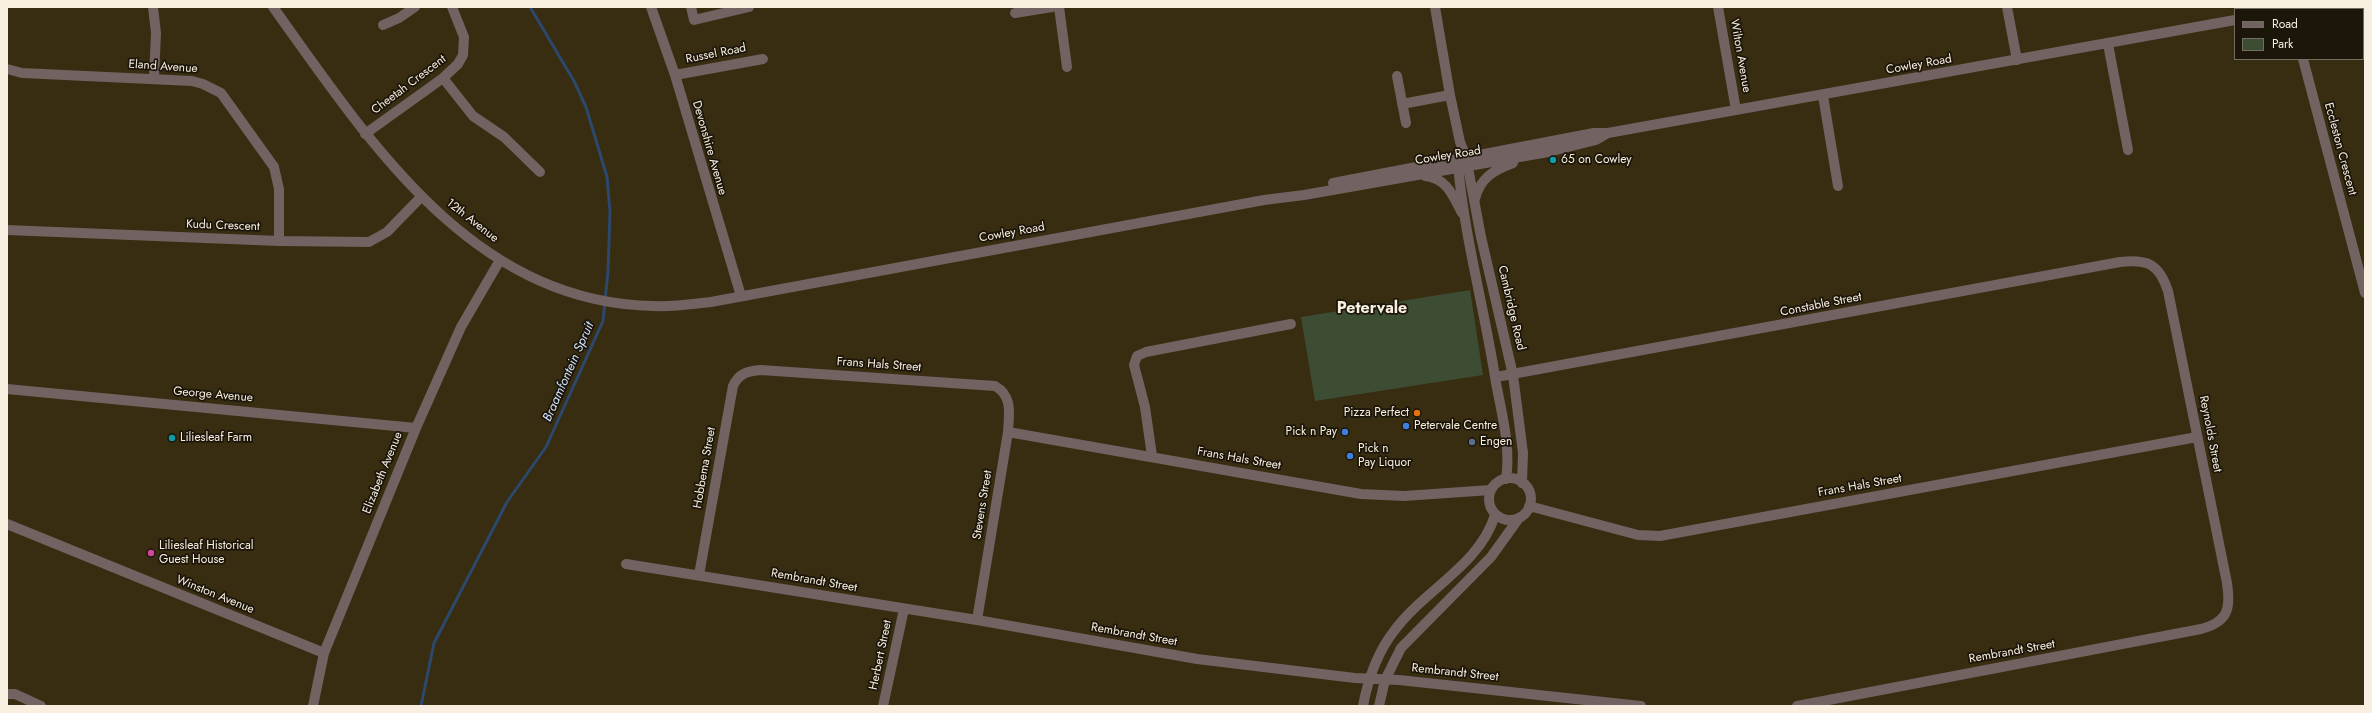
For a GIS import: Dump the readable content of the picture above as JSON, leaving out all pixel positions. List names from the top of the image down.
{
  "streets": {
    "street": [
      "Russel Road",
      "Wilton Avenue",
      "Cowley Road",
      "Eland Avenue",
      "Cheetah Crescent",
      "Devonshire Avenue",
      "Eccleston Crescent",
      "12th Avenue",
      "Kudu Crescent",
      "Constable Street",
      "Cambridge Road",
      "Frans Hals Street",
      "George Avenue",
      "Reynolds Street",
      "Hobbema Street",
      "Elizabeth Avenue",
      "Stevens Street",
      "Rembrandt Street",
      "Winston Avenue",
      "Herbert Street"
    ]
  },
  "crossings": [
    ["Russel Road", "Devonshire Avenue"],
    ["Wilton Avenue", "Cowley Road"],
    ["Cowley Road", "Devonshire Avenue"],
    ["Cowley Road", "12th Avenue"],
    ["Cowley Road", "Cambridge Road"],
    ["Eland Avenue", "Kudu Crescent"],
    ["Cheetah Crescent", "12th Avenue"],
    ["Devonshire Avenue", "12th Avenue"],
    ["12th Avenue", "Kudu Crescent"],
    ["12th Avenue", "Elizabeth Avenue"],
    ["Constable Street", "Cambridge Road"],
    ["Constable Street", "Reynolds Street"],
    ["Cambridge Road", "Frans Hals Street"],
    ["Frans Hals Street", "Reynolds Street"],
    ["Frans Hals Street", "Hobbema Street"],
    ["Frans Hals Street", "Stevens Street"],
    ["George Avenue", "Elizabeth Avenue"],
    ["Reynolds Street", "Rembrandt Street"],
    ["Hobbema Street", "Rembrandt Street"],
    ["Elizabeth Avenue", "Winston Avenue"],
    ["Stevens Street", "Rembrandt Street"],
    ["Rembrandt Street", "Herbert Street"]
  ],
  "districts": ["Petervale"],
  "water": ["Braamfontein Spruit"],
  "places": [
    "65 on Cowley",
    "Pizza Perfect",
    "Petervale Centre",
    "Pick n Pay",
    "Liliesleaf Farm",
    "Engen",
    "Pick n Pay Liquor",
    "Liliesleaf Historical Guest House"
  ],
  "legend": ["Road", "Park"]
}
